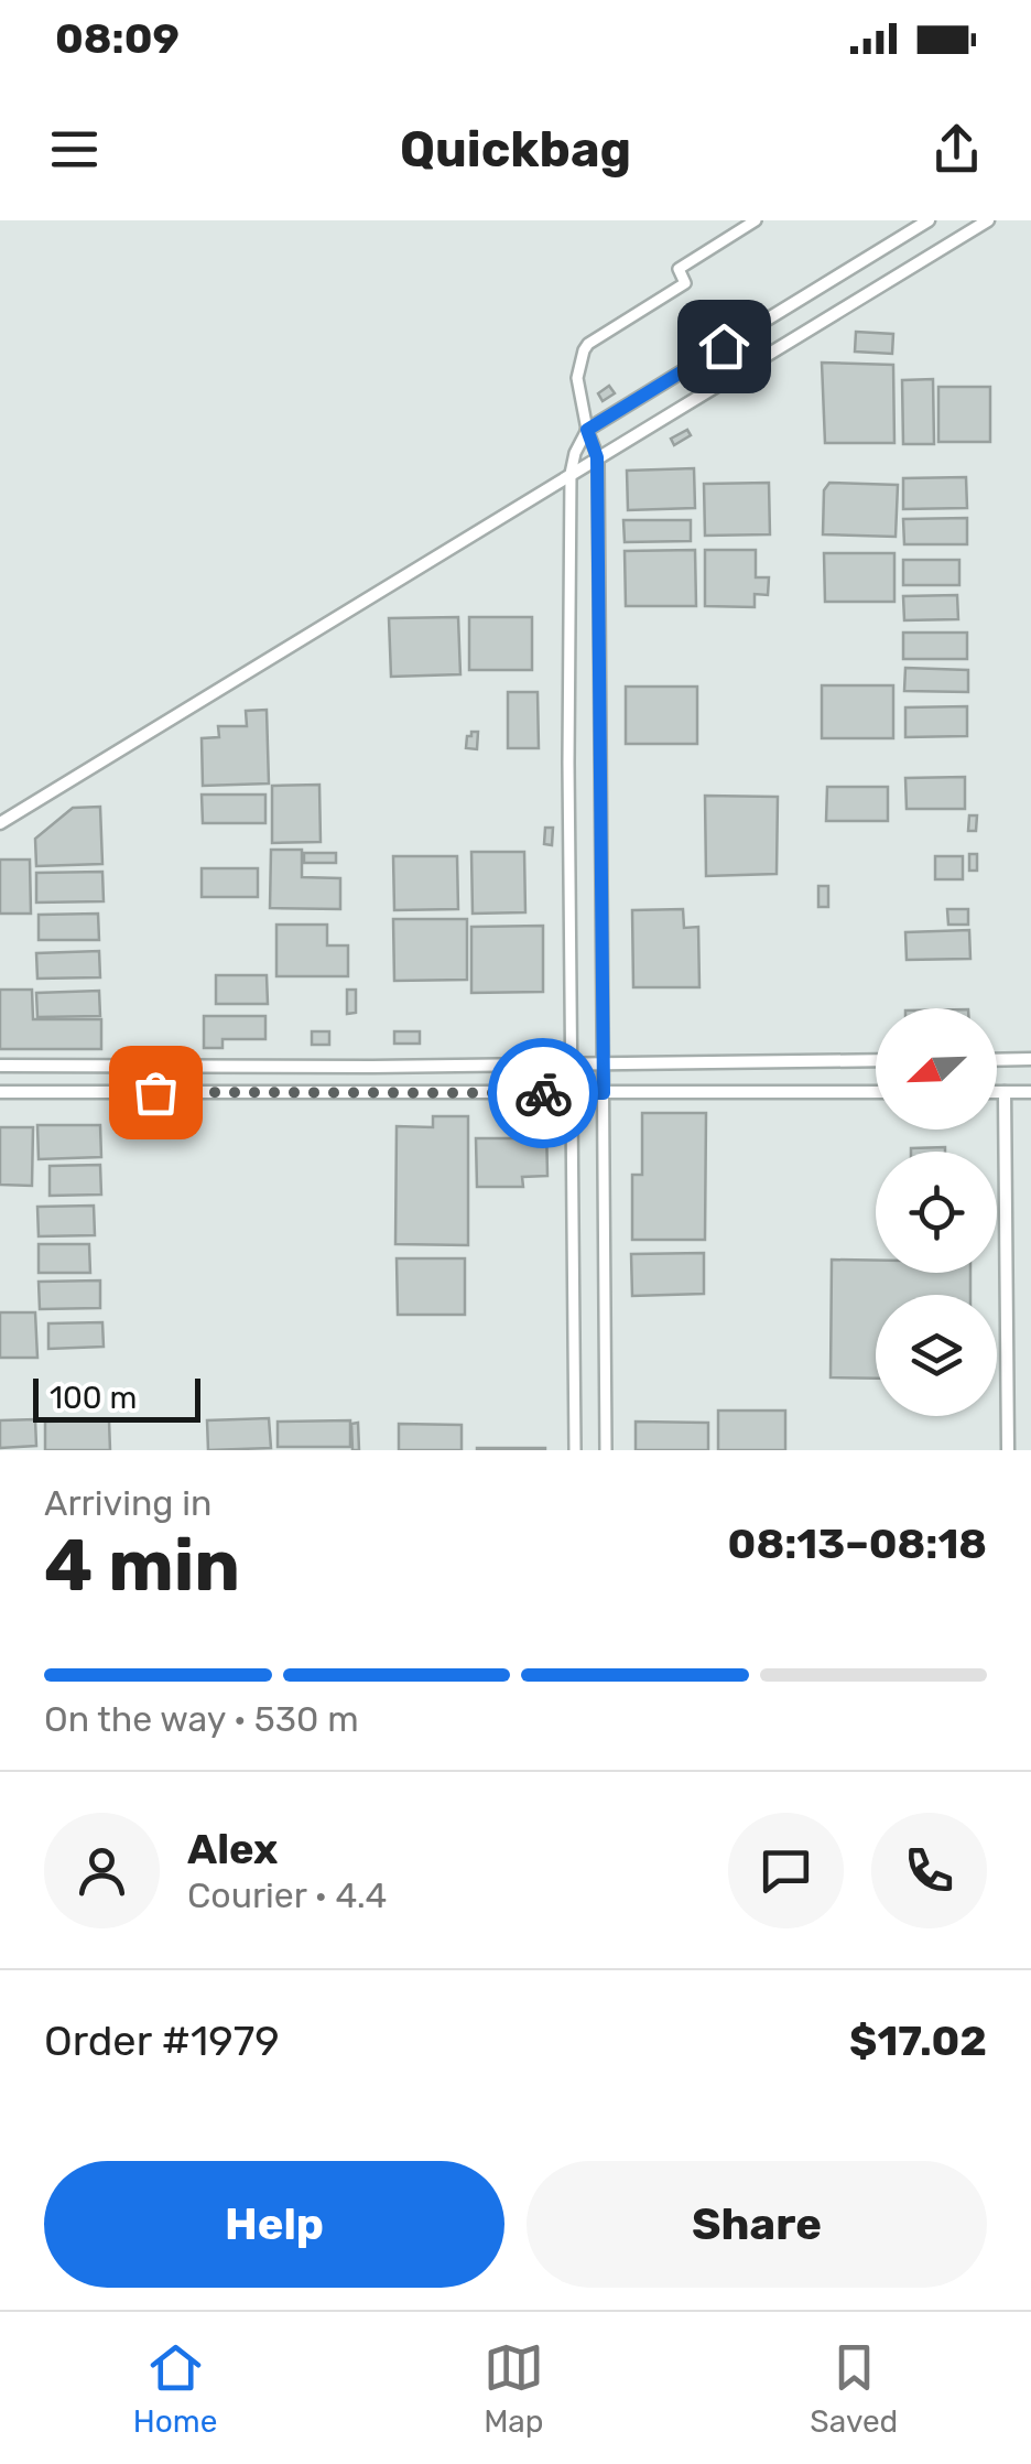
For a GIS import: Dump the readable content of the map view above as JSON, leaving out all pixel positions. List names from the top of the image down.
{
  "scale_bar": "100 m",
  "north": "bottom left",
  "page": {
    "status": "08:09",
    "header": "Quickbag",
    "scale": "100 m",
    "heading": ["4 min", "Arriving in", "08:13–08:18"],
    "panel": [
      "Alex",
      "Courier · 4.4",
      "Order #1979",
      "$17.02"
    ],
    "bar": "On the way · 530 m",
    "buttons": ["Help", "Share"],
    "tabs": ["Home", "Map", "Saved"]
  }
}
